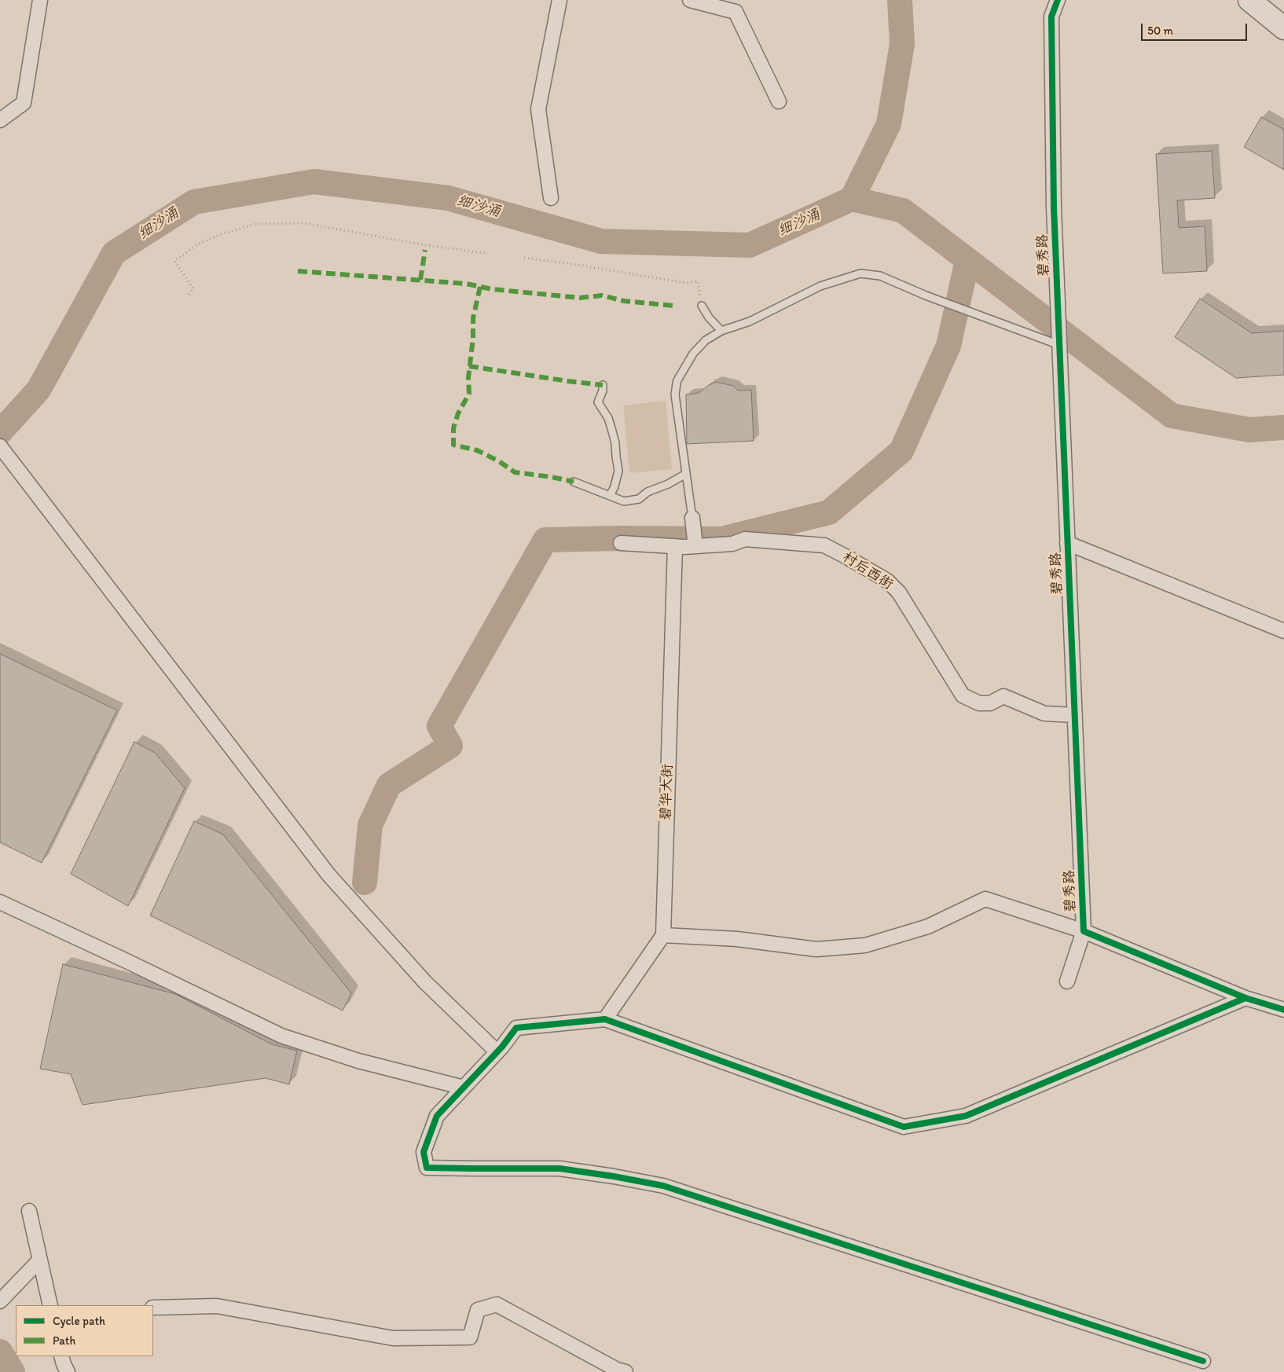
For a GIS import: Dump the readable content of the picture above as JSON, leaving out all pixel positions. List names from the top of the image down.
{
  "streets": {
    "street": ["碧秀路", "村后西街", "碧华大街"]
  },
  "crossings": [
    ["碧秀路", "村后西街"],
    ["村后西街", "碧华大街"]
  ],
  "water": ["细沙涌"],
  "legend": ["Cycle path", "Path"],
  "scale_bar": "50 m"
}
